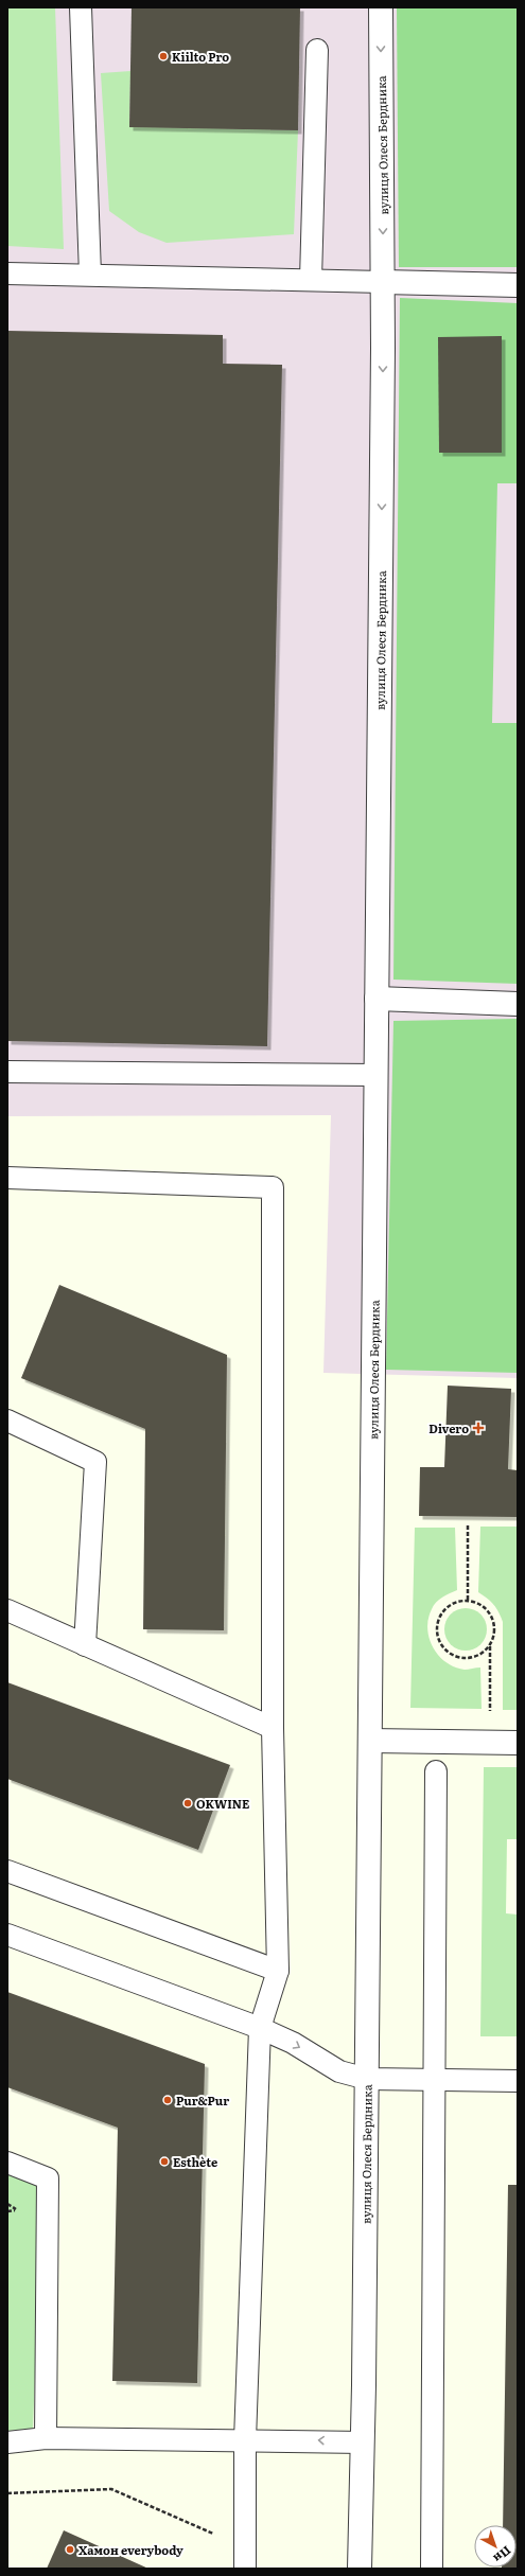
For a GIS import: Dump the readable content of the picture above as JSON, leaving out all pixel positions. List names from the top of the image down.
{
  "streets": {
    "street": ["вулиця Олеся Бердника"]
  },
  "one_way": ["вулиця Олеся Бердника"],
  "places": {
    "other": [
      "Kiilto Pro",
      "OKWINE",
      "Pur&Pur",
      "Esthète",
      "Хамон everybody"
    ],
    "health": ["Divero"]
  },
  "north": "bottom right"
}
